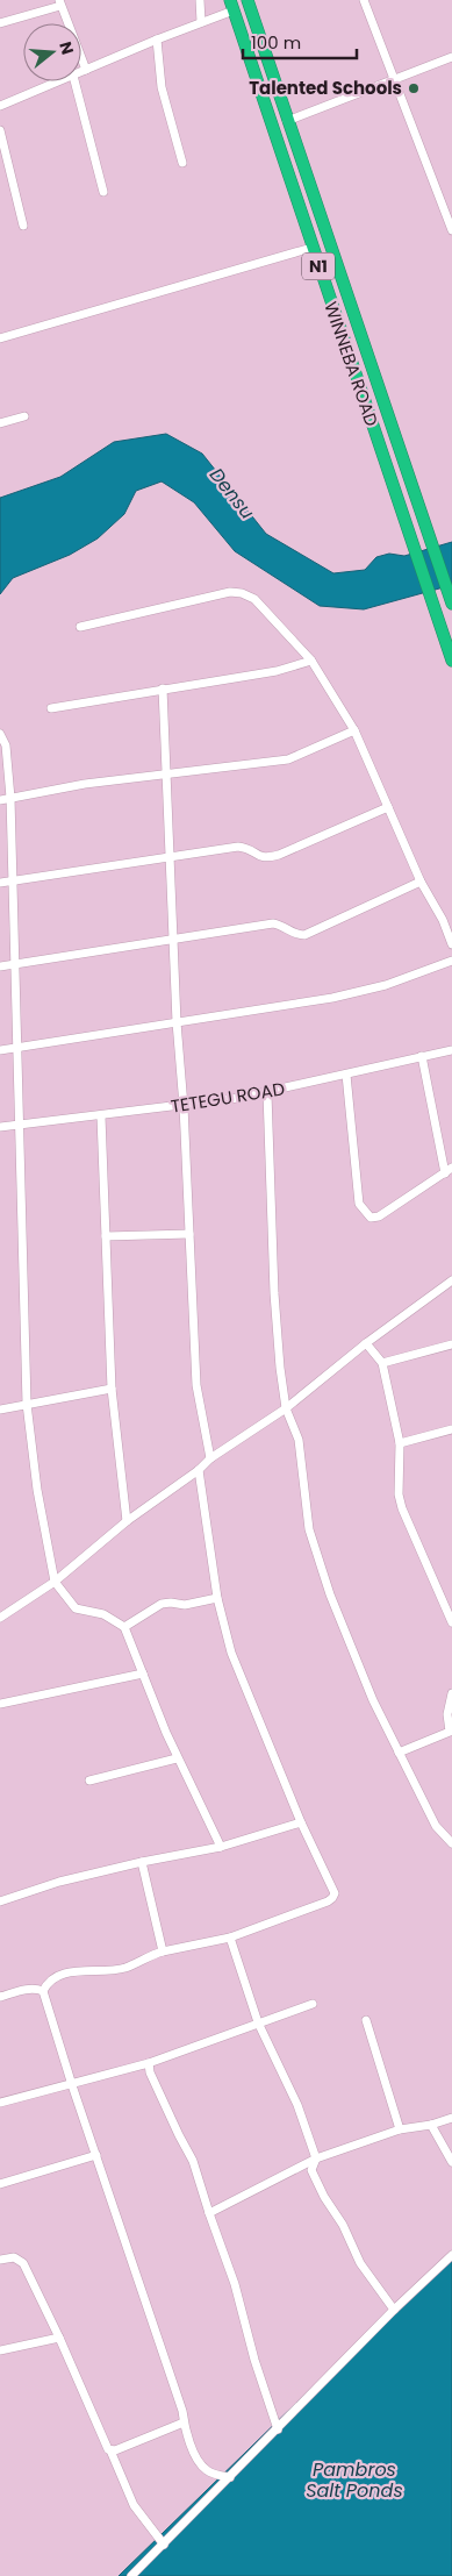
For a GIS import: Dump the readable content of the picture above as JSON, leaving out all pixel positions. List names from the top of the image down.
{
  "streets": {
    "highway": ["N1", "WINNEBA ROAD"],
    "street": ["TETEGU ROAD"]
  },
  "water": ["Densu", "Pambros Salt Ponds"],
  "places": ["Talented Schools"],
  "scale_bar": "100 m",
  "north": "right"
}
